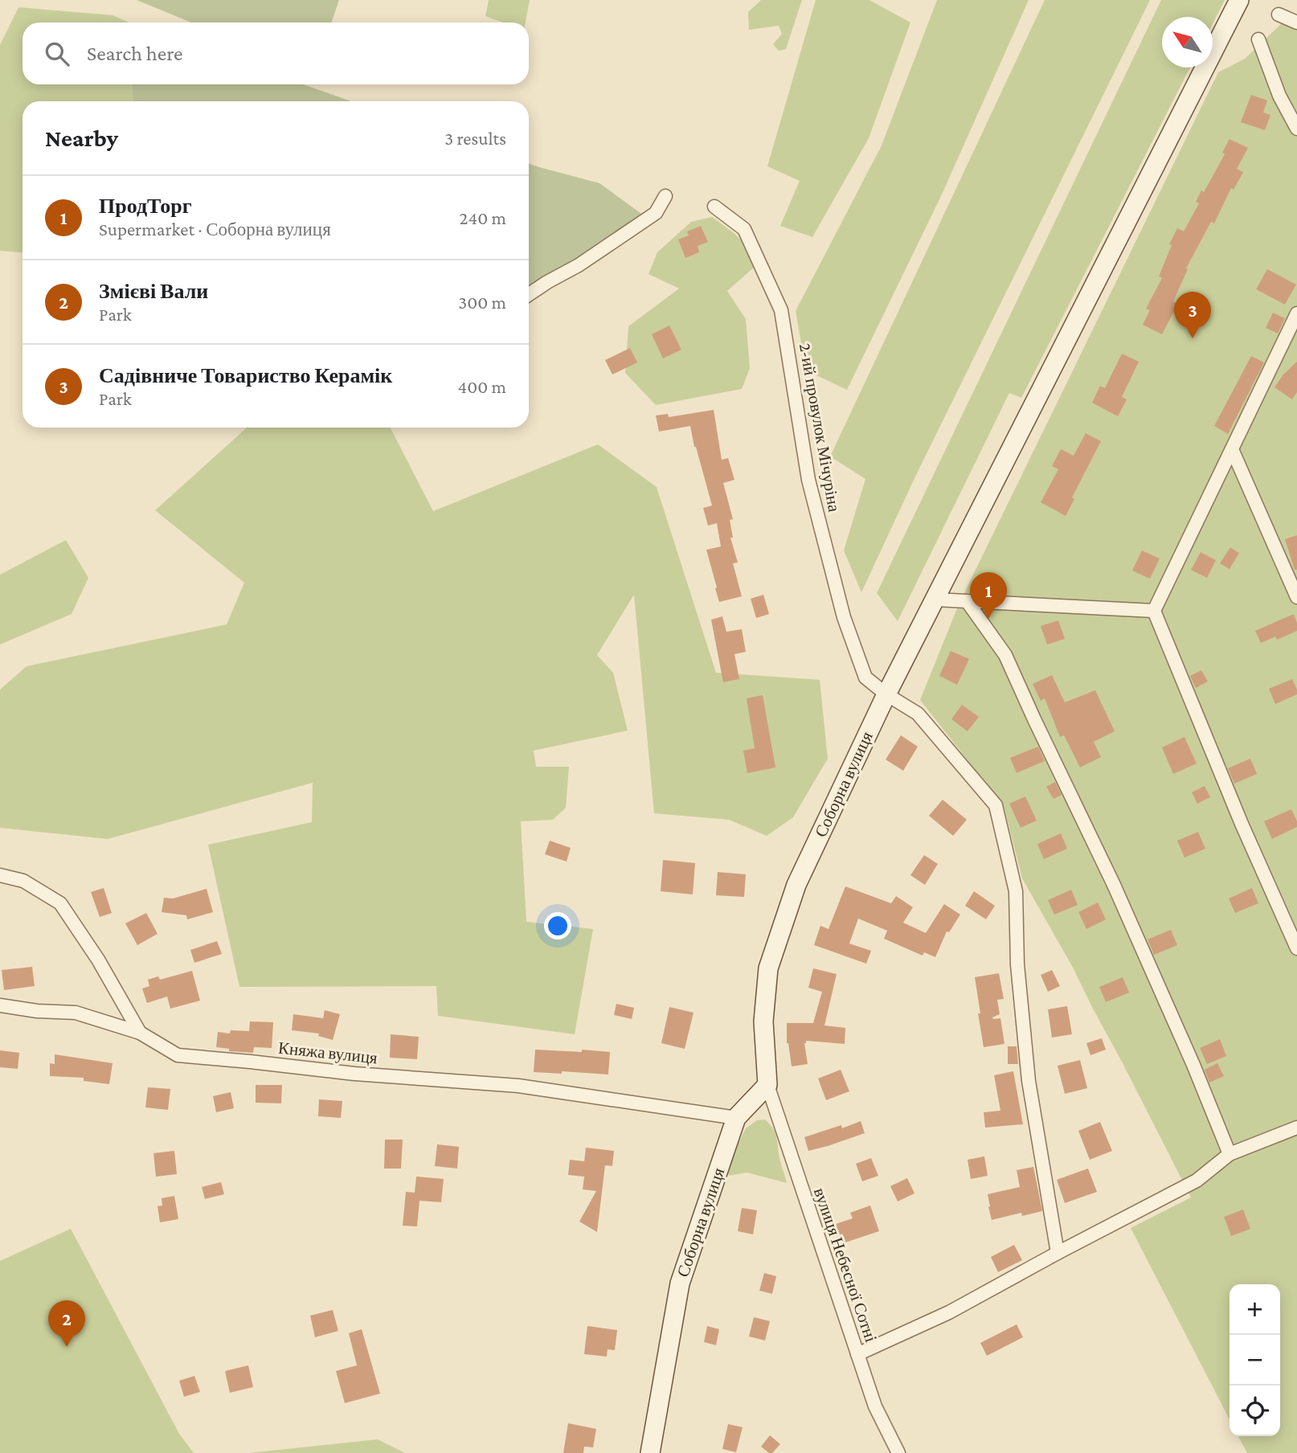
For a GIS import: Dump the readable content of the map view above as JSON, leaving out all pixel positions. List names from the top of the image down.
{
  "streets": {
    "main road": ["Соборна вулиця"],
    "street": ["2-ий провулок Мічуріна", "Княжа вулиця", "вулиця Небесної Сотні"]
  },
  "crossings": [
    ["2-ий провулок Мічуріна", "Соборна вулиця"],
    ["Соборна вулиця", "Княжа вулиця"],
    ["Соборна вулиця", "вулиця Небесної Сотні"]
  ],
  "north": "top left",
  "page": {
    "search": "Search here",
    "heading": ["Nearby", "3 results"],
    "list": [
      {
        "mark": "1",
        "name": "ПродТорг",
        "note": "Supermarket · Соборна вулиця",
        "value": "240 m"
      },
      {
        "mark": "2",
        "name": "Змієві Вали",
        "note": "Park",
        "value": "300 m"
      },
      {
        "mark": "3",
        "name": "Садівниче Товариство Керамік",
        "note": "Park",
        "value": "400 m"
      }
    ],
    "pins": ["3", "1", "2"],
    "map_buttons": ["+", "−"]
  }
}
